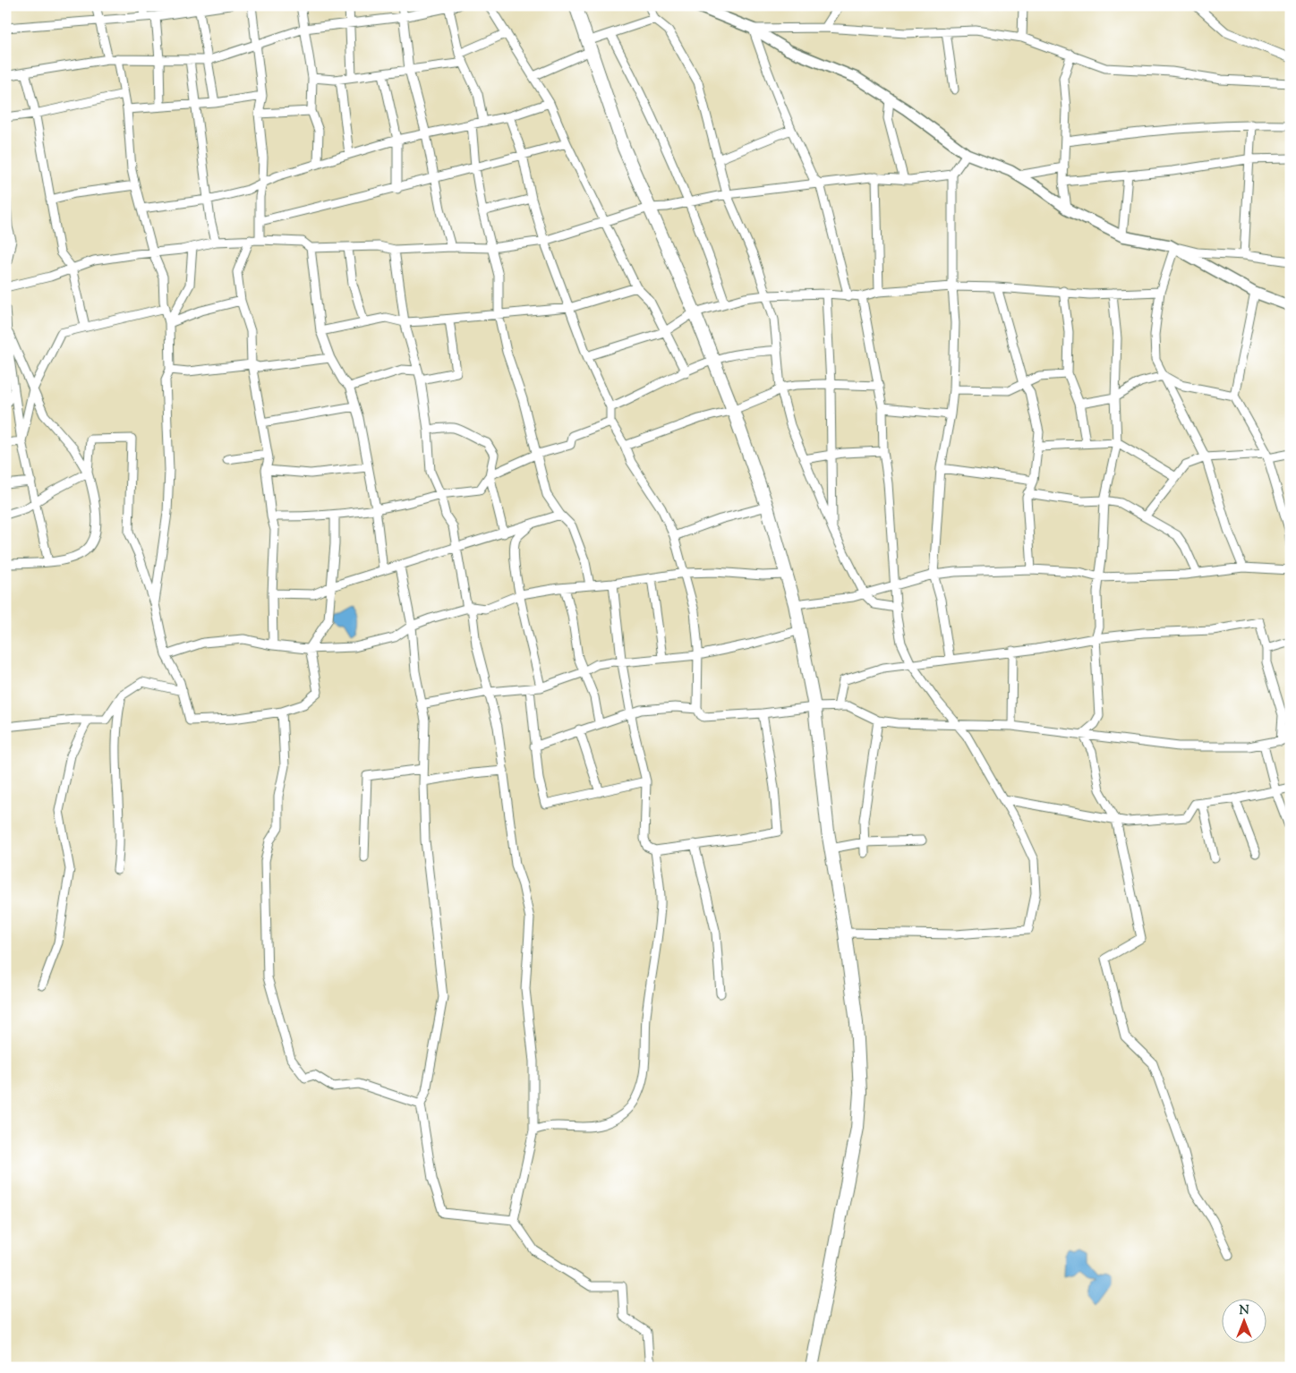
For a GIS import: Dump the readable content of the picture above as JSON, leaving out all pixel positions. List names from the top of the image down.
{
  "north": "top"
}
